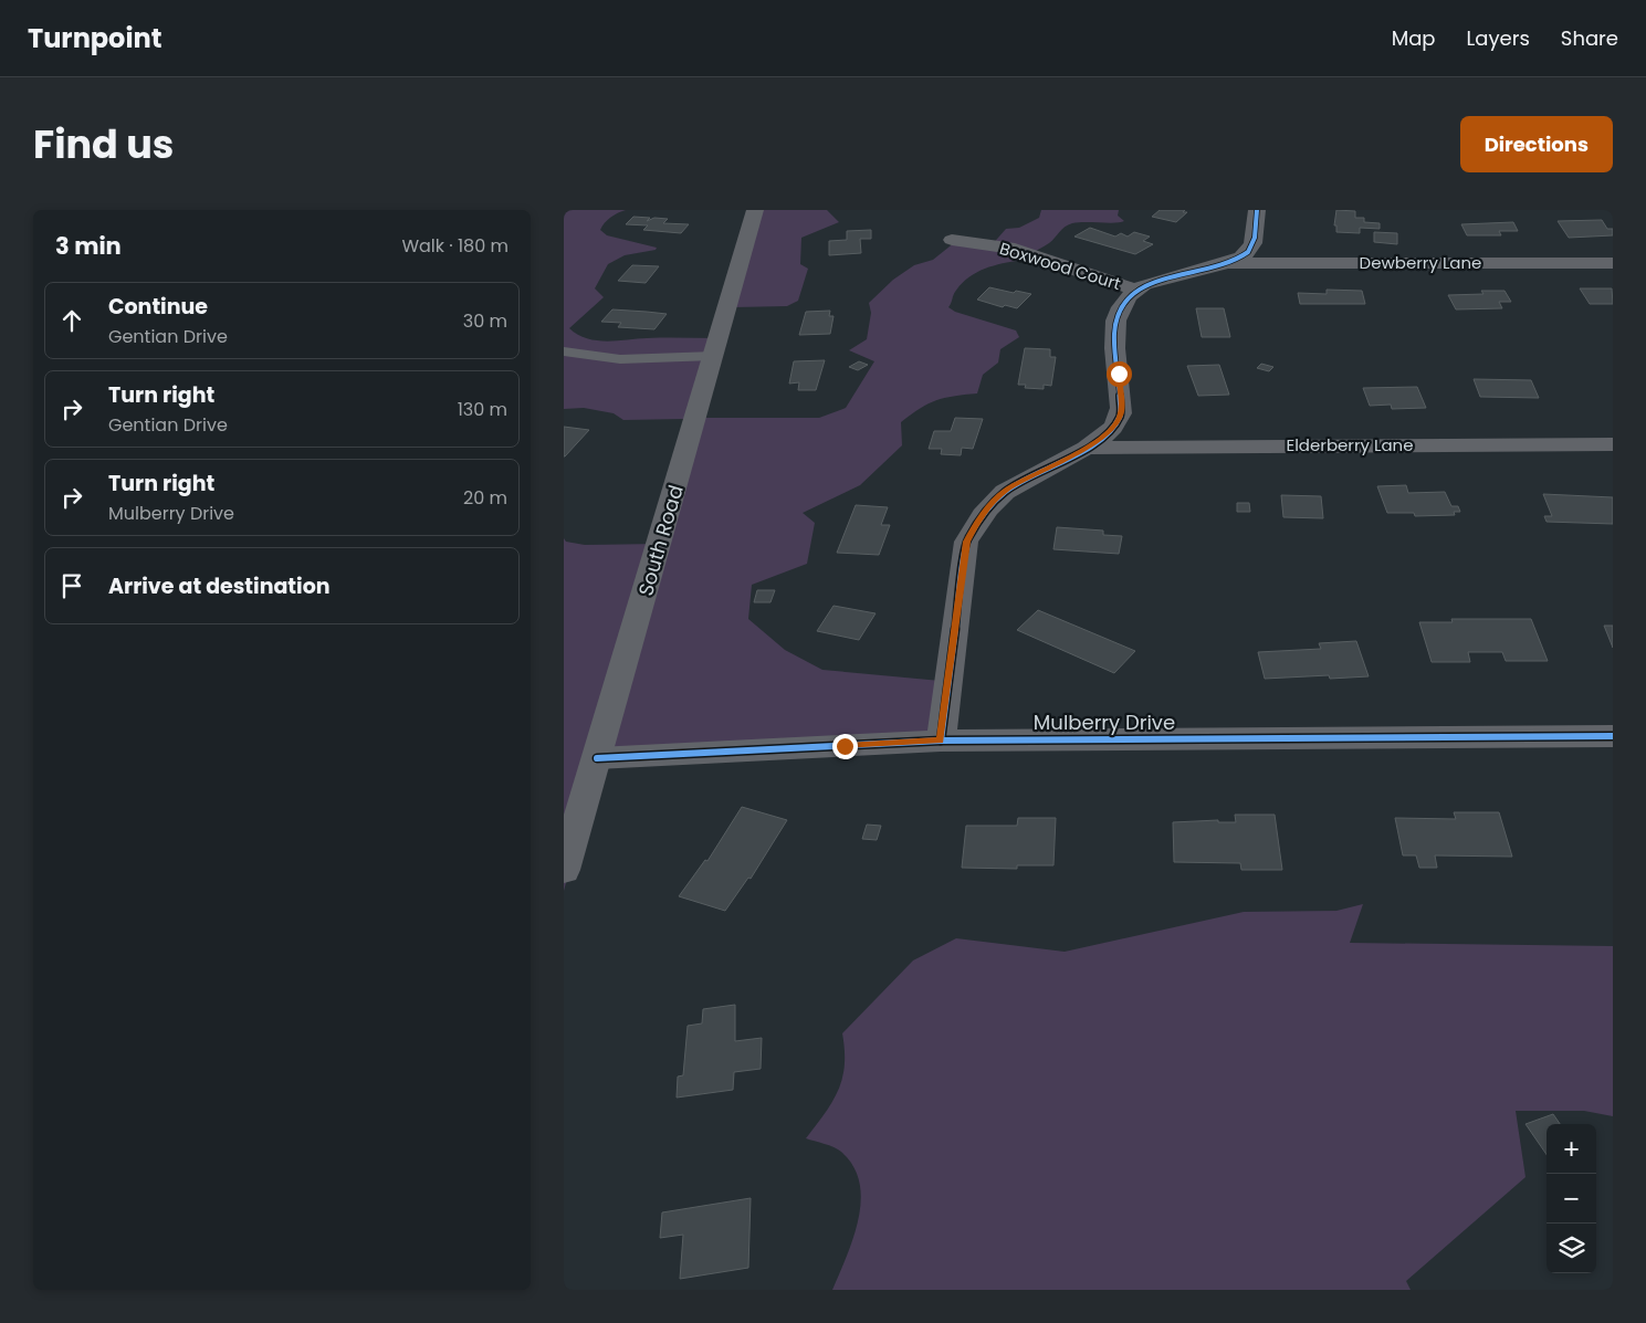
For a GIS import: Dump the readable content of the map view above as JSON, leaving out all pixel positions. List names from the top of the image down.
{
  "streets": {
    "street": [
      "Dewberry Lane",
      "Boxwood Court",
      "Elderberry Lane",
      "South Road",
      "Mulberry Drive"
    ]
  },
  "crossings": [
    ["South Road", "Mulberry Drive"]
  ],
  "page": {
    "header": "Turnpoint",
    "nav": ["Map", "Layers", "Share"],
    "title": "Find us",
    "buttons": "Directions",
    "heading": ["3 min", "Walk · 180 m"],
    "list": [
      ["Continue", "Gentian Drive", "30 m"],
      ["Turn right", "Gentian Drive", "130 m"],
      ["Turn right", "Mulberry Drive", "20 m"],
      "Arrive at destination"
    ],
    "map_buttons": ["+", "−"]
  }
}
